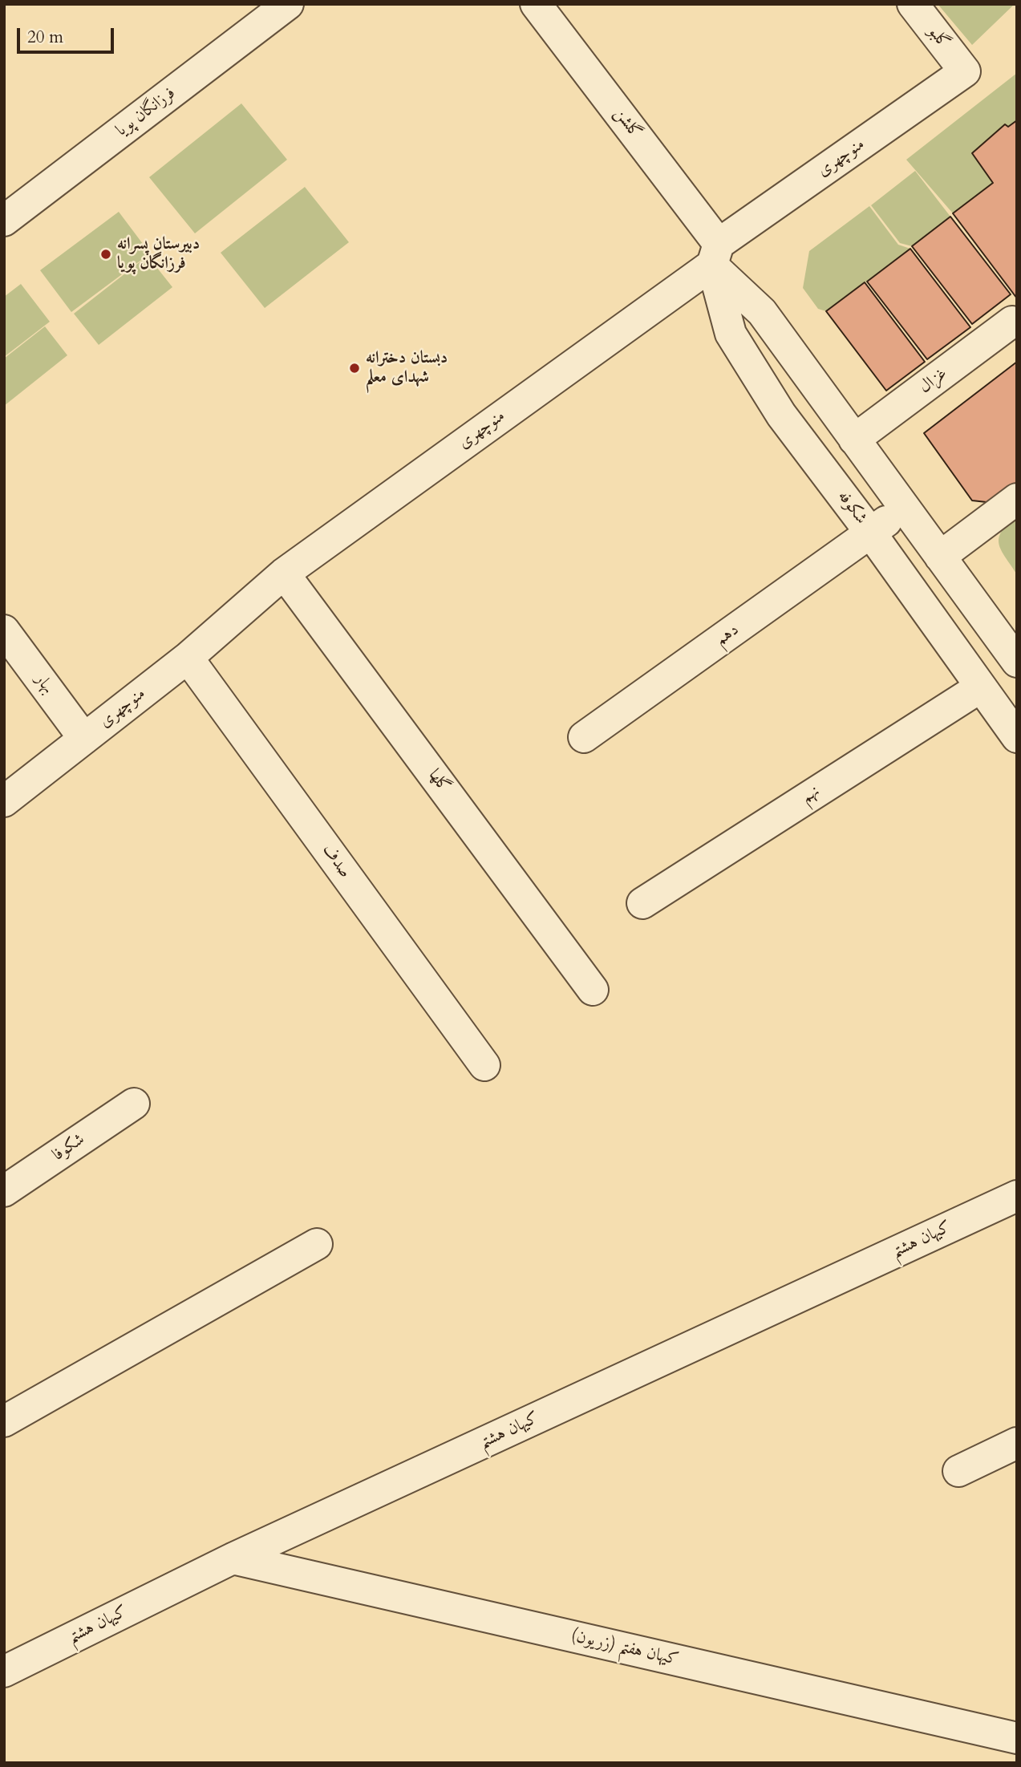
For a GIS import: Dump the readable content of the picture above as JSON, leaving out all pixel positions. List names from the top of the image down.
{
  "streets": {
    "street": [
      "گلبو",
      "فرزانگان پویا",
      "گلشن",
      "منوچهری",
      "غزال",
      "شکوفه",
      "دهم",
      "بهار",
      "گلها",
      "نهم",
      "صدف",
      "شکوفا",
      "کیهان هشتم",
      "کیهان هفتم (زریون)"
    ]
  },
  "crossings": [
    ["گلبو", "منوچهری"],
    ["گلشن", "منوچهری"],
    ["گلشن", "شکوفه"],
    ["منوچهری", "شکوفه"],
    ["منوچهری", "بهار"],
    ["منوچهری", "گلها"],
    ["منوچهری", "صدف"],
    ["شکوفه", "دهم"],
    ["شکوفه", "نهم"],
    ["کیهان هشتم", "کیهان هفتم (زریون)"]
  ],
  "places": ["دبیرستان پسرانه فرزانگان پویا", "دبستان دخترانه شهدای معلم"],
  "scale_bar": "20 m"
}
